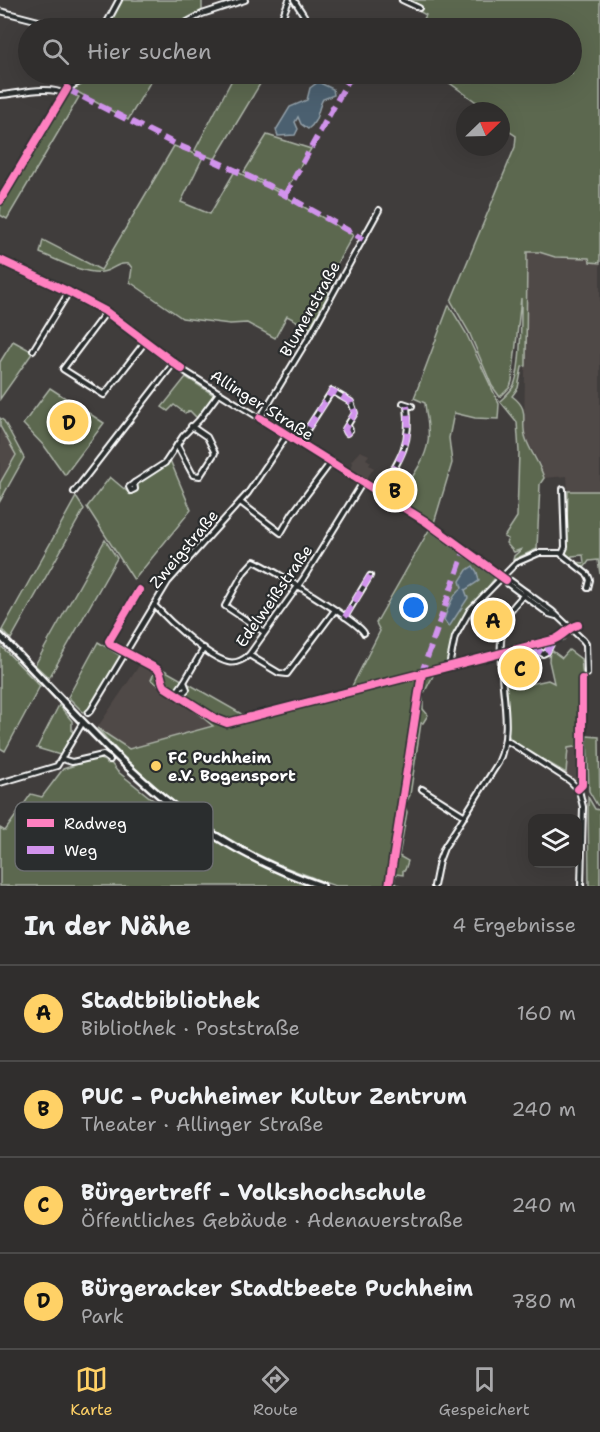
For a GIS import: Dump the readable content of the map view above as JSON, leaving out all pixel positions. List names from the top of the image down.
{
  "streets": {
    "street": [
      "Blumenstraße",
      "Allinger Straße",
      "Zweigstraße",
      "Edelweißstraße"
    ]
  },
  "crossings": [
    ["Blumenstraße", "Allinger Straße"],
    ["Allinger Straße", "Zweigstraße"],
    ["Allinger Straße", "Edelweißstraße"],
    ["Zweigstraße", "Edelweißstraße"]
  ],
  "places": ["FC Puchheim e.V. Bogensport"],
  "legend": ["Radweg", "Weg"],
  "north": "top right",
  "page": {
    "search": "Hier suchen",
    "pins": [
      "D",
      "B",
      "A",
      "C"
    ],
    "heading": ["In der Nähe", "4 Ergebnisse"],
    "list": [
      {
        "mark": "A",
        "name": "Stadtbibliothek",
        "note": "Bibliothek · Poststraße",
        "value": "160 m"
      },
      {
        "mark": "B",
        "name": "PUC - Puchheimer Kultur Zentrum",
        "note": "Theater · Allinger Straße",
        "value": "240 m"
      },
      {
        "mark": "C",
        "name": "Bürgertreff - Volkshochschule",
        "note": "Öffentliches Gebäude · Adenauerstraße",
        "value": "240 m"
      },
      {
        "mark": "D",
        "name": "Bürgeracker Stadtbeete Puchheim",
        "note": "Park",
        "value": "780 m"
      }
    ],
    "nav": ["Karte", "Route", "Gespeichert"]
  }
}
